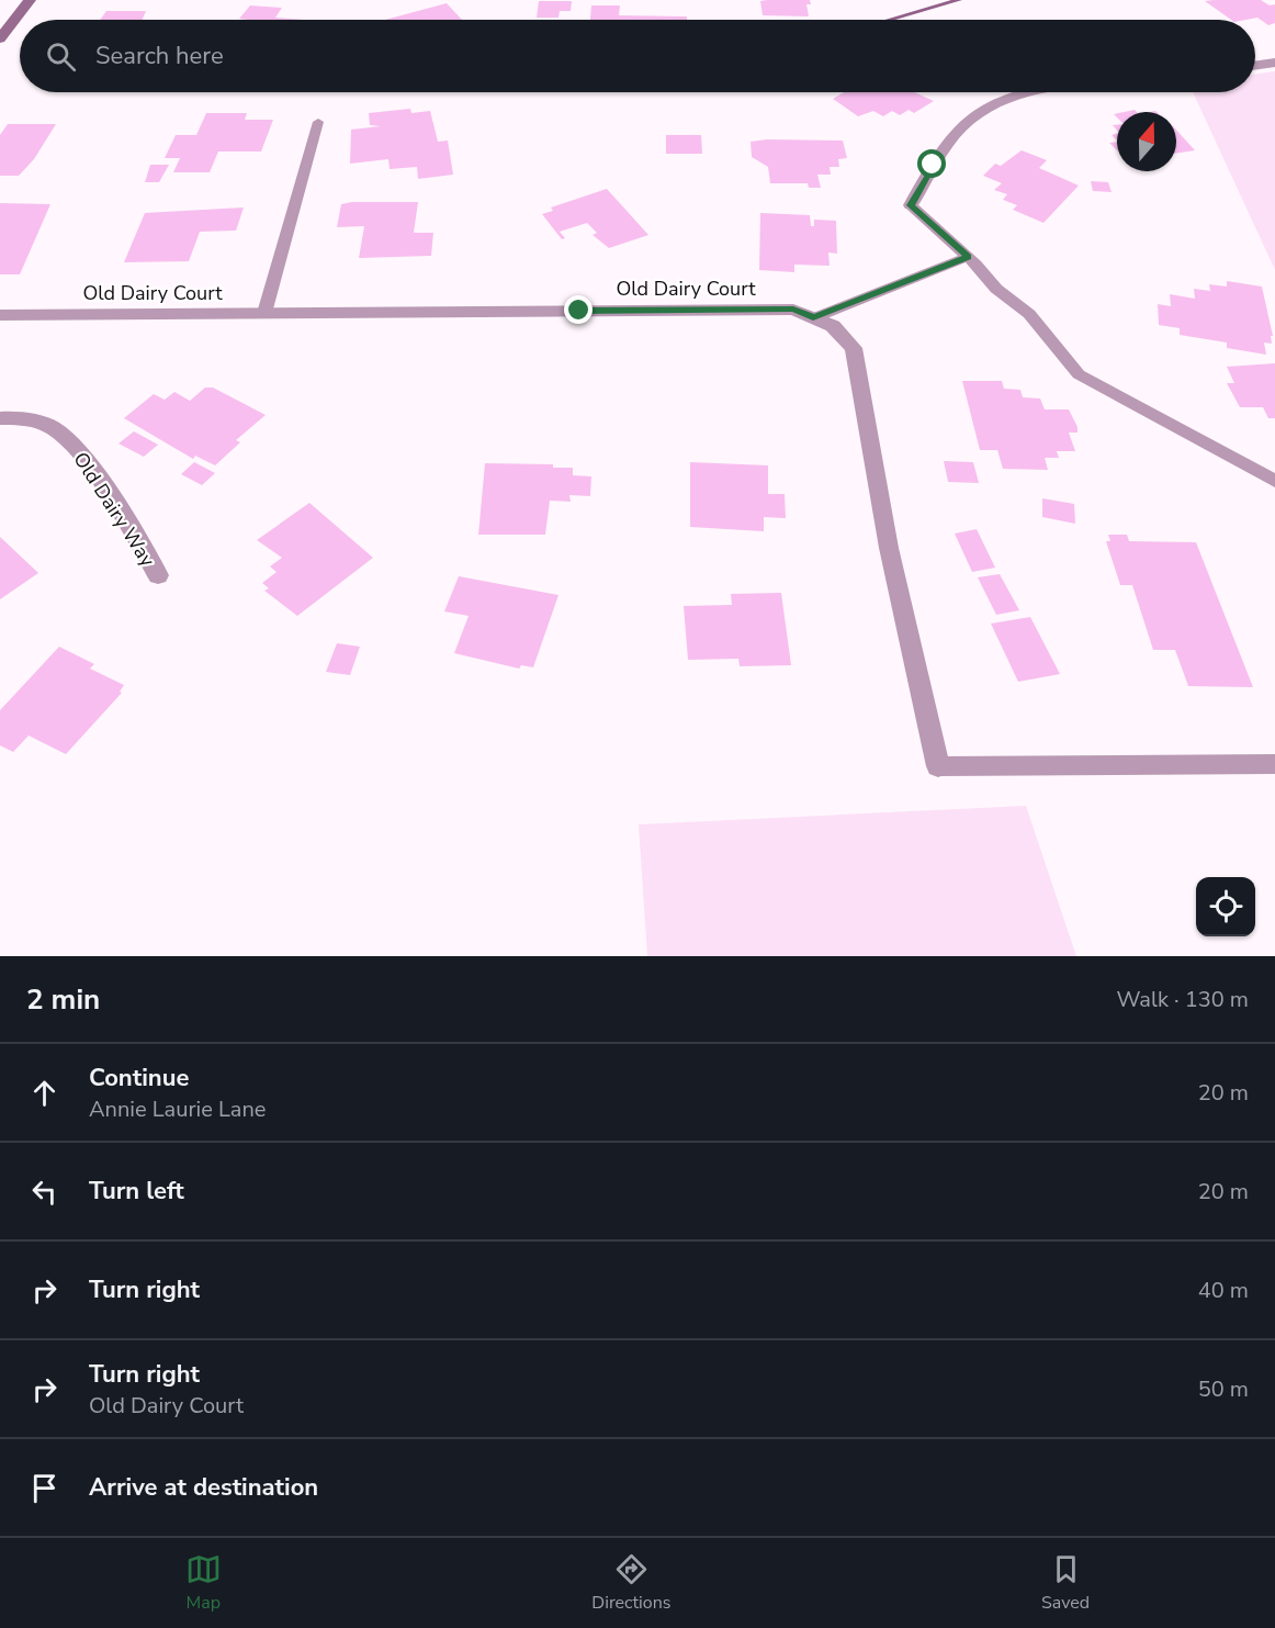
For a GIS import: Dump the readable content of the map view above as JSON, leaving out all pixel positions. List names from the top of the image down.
{
  "streets": {
    "street": ["Old Dairy Court", "Old Dairy Way"]
  },
  "north": "top",
  "page": {
    "search": "Search here",
    "heading": ["2 min", "Walk · 130 m"],
    "list": [
      ["Continue", "Annie Laurie Lane", "20 m"],
      ["Turn left", "20 m"],
      ["Turn right", "40 m"],
      ["Turn right", "Old Dairy Court", "50 m"],
      "Arrive at destination"
    ],
    "nav": ["Map", "Directions", "Saved"]
  }
}
